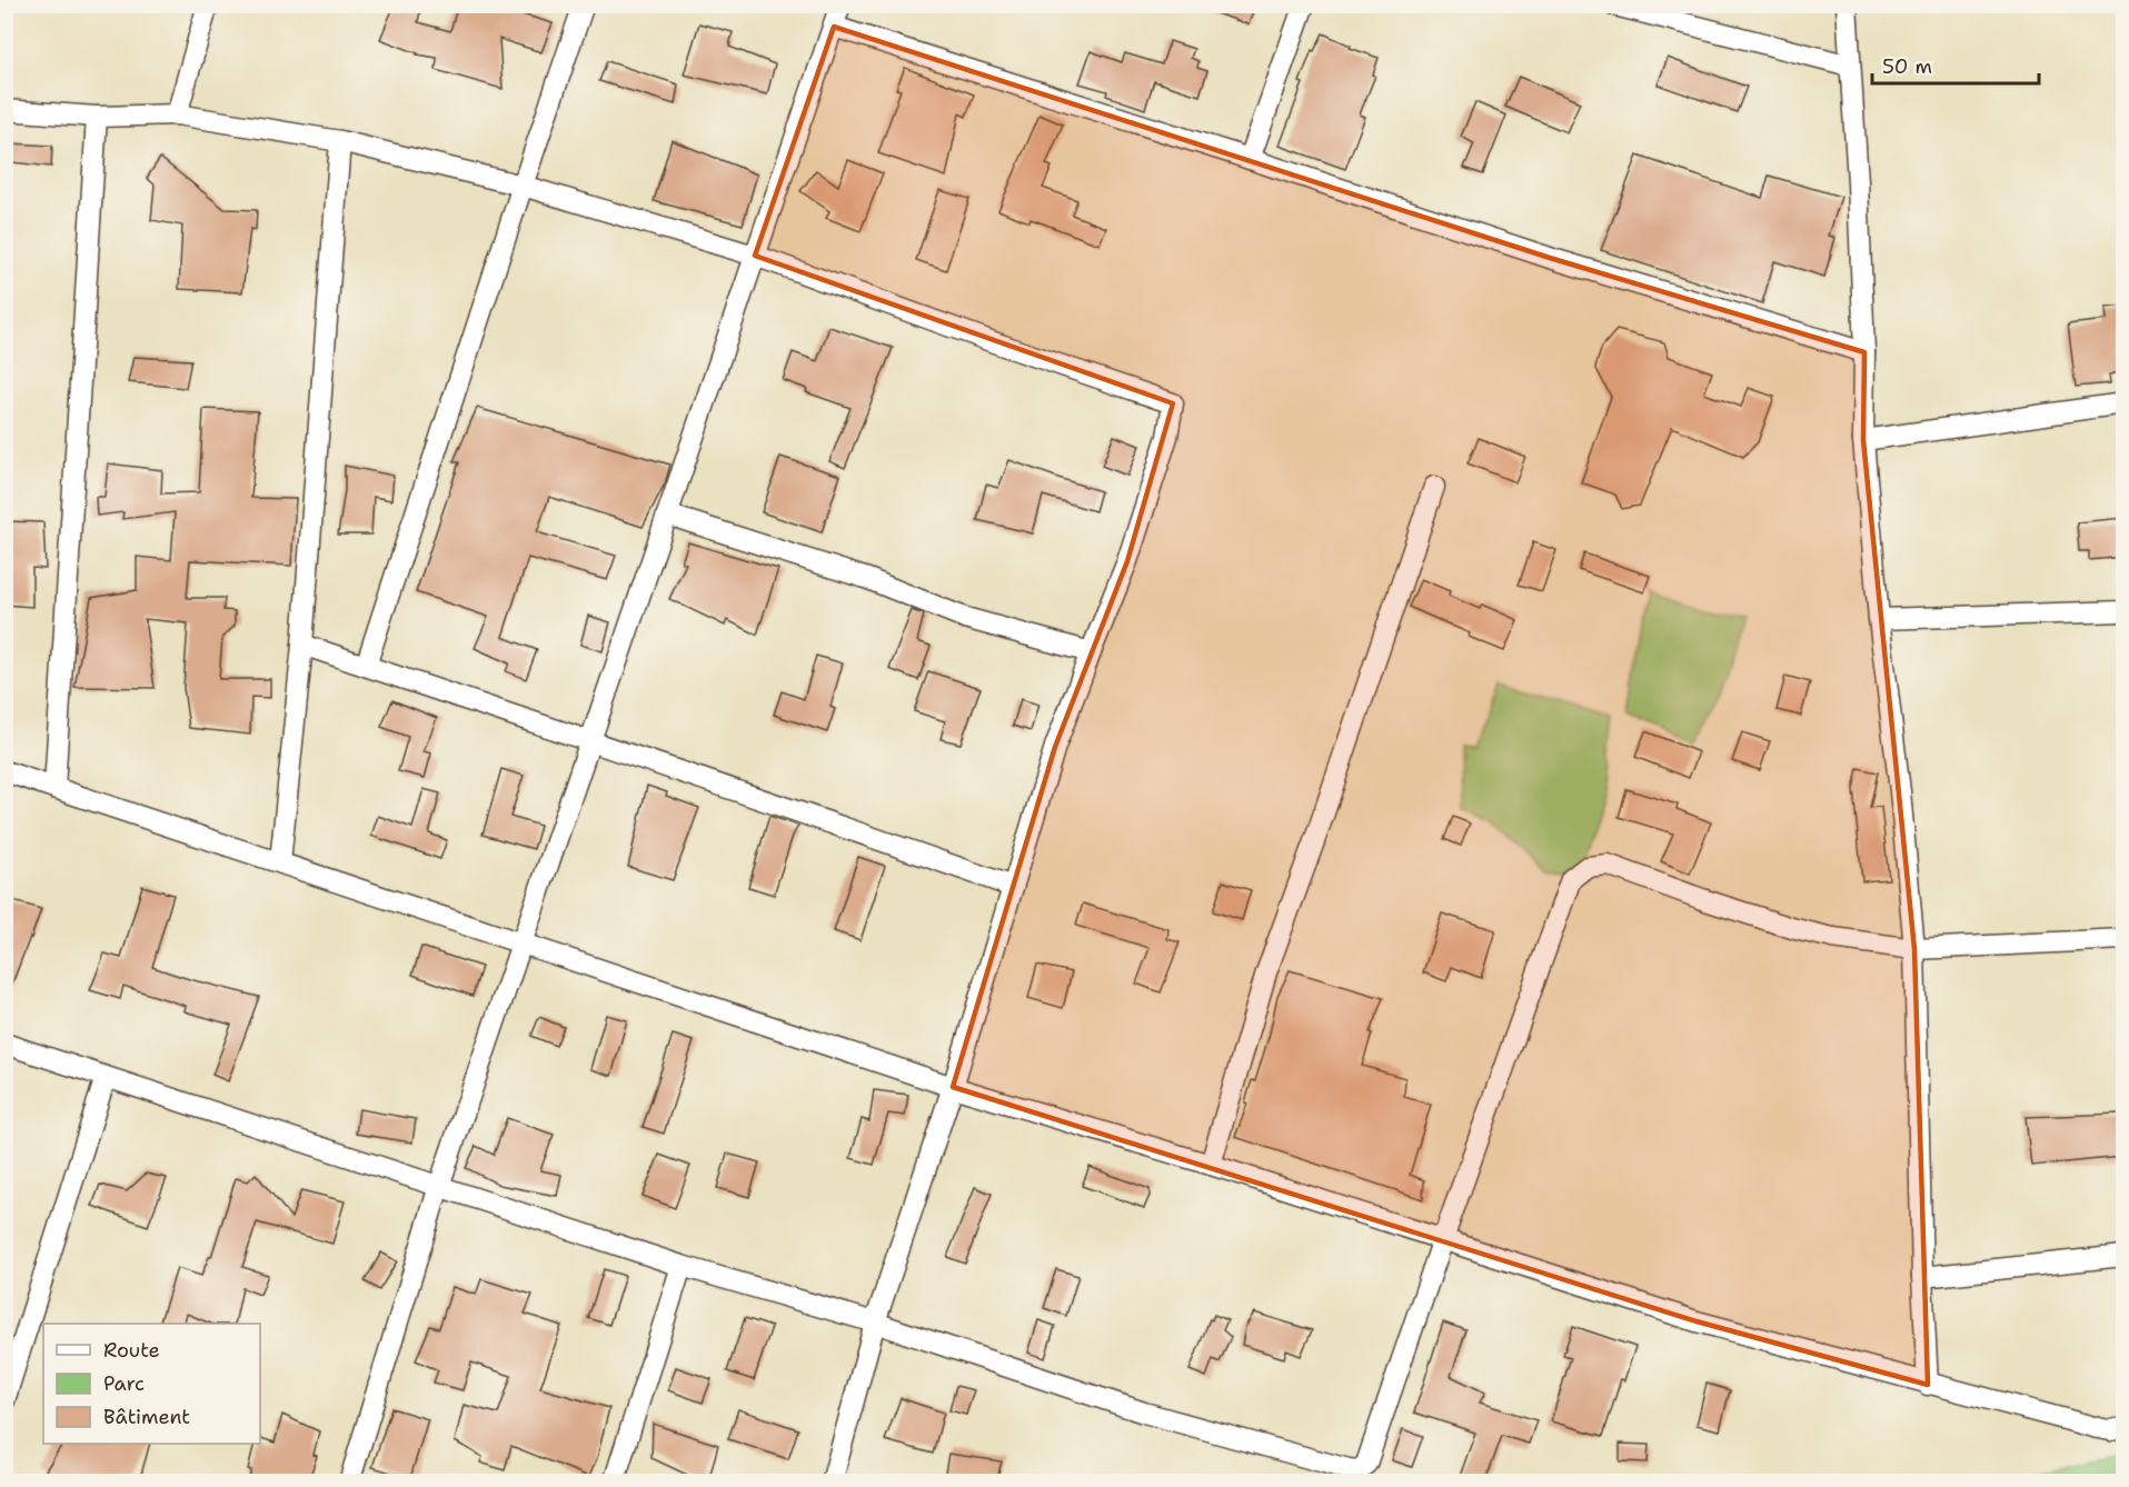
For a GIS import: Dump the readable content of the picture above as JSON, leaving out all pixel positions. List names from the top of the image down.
{
  "legend": ["Route", "Parc", "Bâtiment"],
  "scale_bar": "50 m"
}
